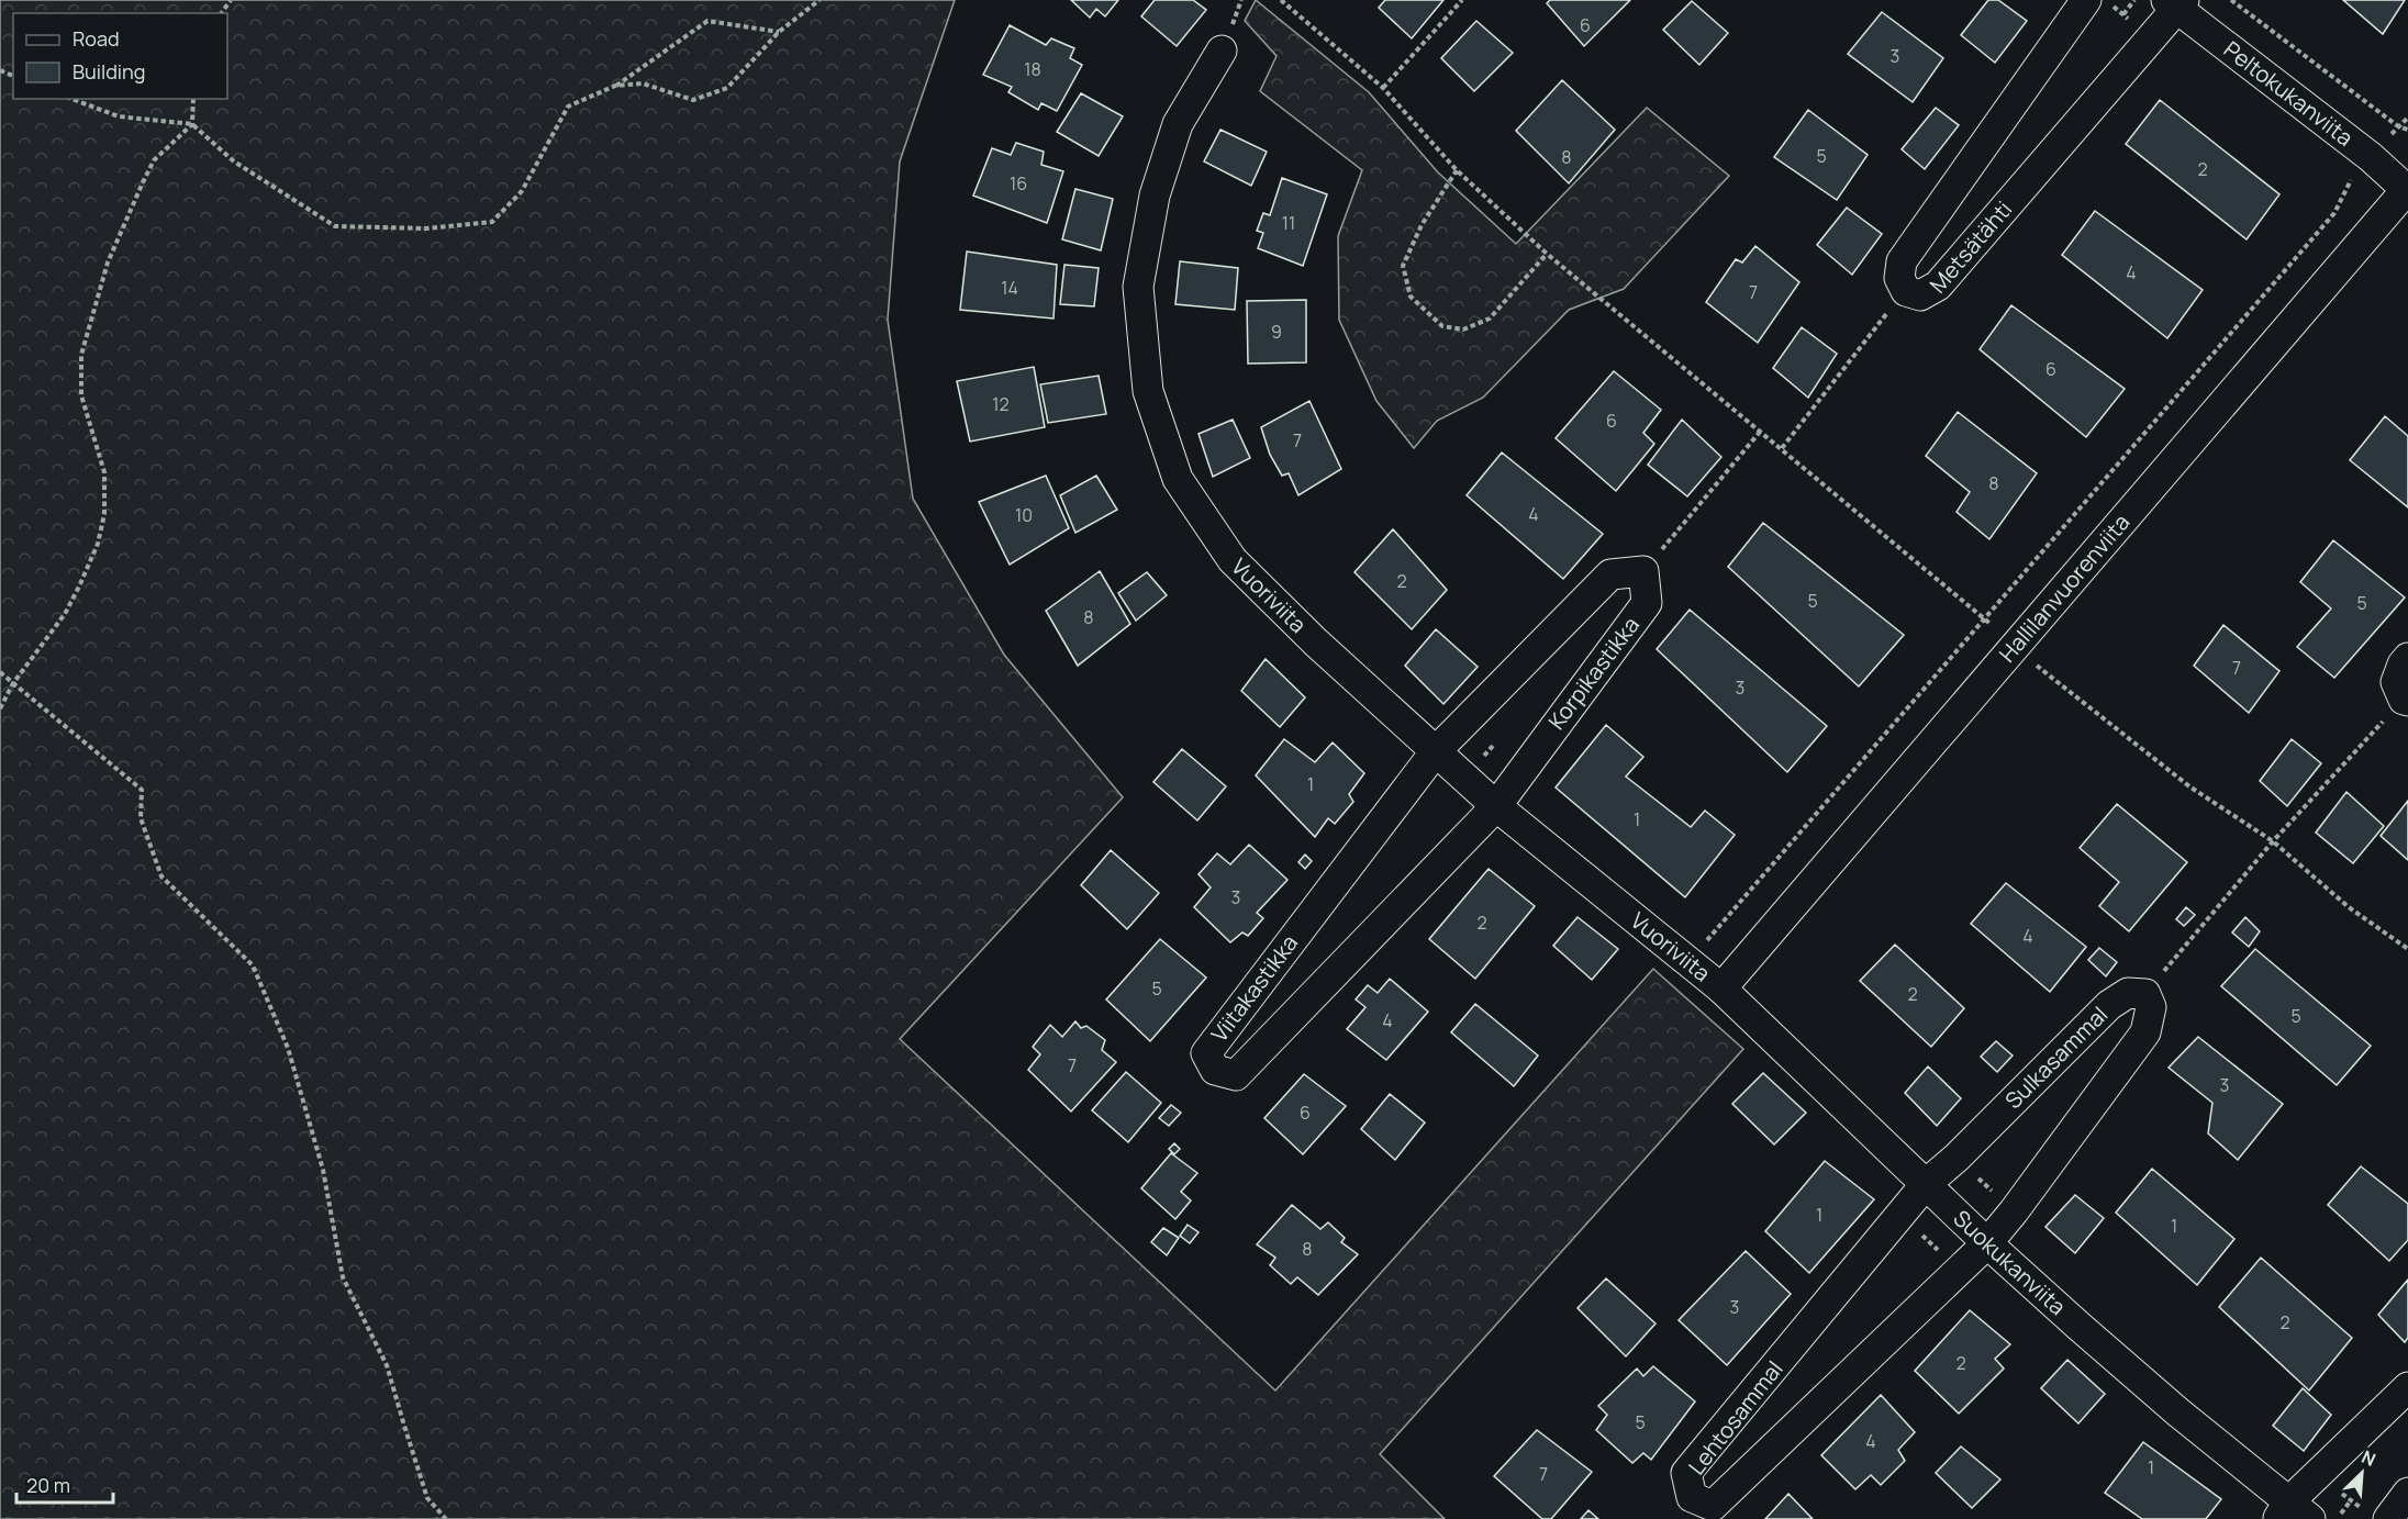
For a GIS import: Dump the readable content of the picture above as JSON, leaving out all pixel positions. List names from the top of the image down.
{
  "streets": {
    "street": [
      "Peltokukanviita",
      "Metsätähti",
      "Hallilanvuorenviita",
      "Vuoriviita",
      "Korpikastikka",
      "Viitakastikka",
      "Sulkasammal",
      "Suokukanviita",
      "Lehtosammal"
    ]
  },
  "crossings": [
    ["Peltokukanviita", "Metsätähti"],
    ["Peltokukanviita", "Hallilanvuorenviita"],
    ["Hallilanvuorenviita", "Vuoriviita"],
    ["Hallilanvuorenviita", "Suokukanviita"],
    ["Vuoriviita", "Korpikastikka"],
    ["Vuoriviita", "Viitakastikka"],
    ["Vuoriviita", "Suokukanviita"],
    ["Korpikastikka", "Viitakastikka"],
    ["Sulkasammal", "Suokukanviita"],
    ["Sulkasammal", "Lehtosammal"],
    ["Suokukanviita", "Lehtosammal"]
  ],
  "house_numbers": [
    "6",
    "3",
    "18",
    "5",
    "8",
    "2",
    "16",
    "11",
    "4",
    "14",
    "7",
    "9",
    "6",
    "12",
    "6",
    "7",
    "8",
    "4",
    "10",
    "2",
    "5",
    "5",
    "8",
    "7",
    "3",
    "1",
    "1",
    "3",
    "2",
    "4",
    "5",
    "2",
    "5",
    "4",
    "7",
    "3",
    "6",
    "1",
    "1",
    "8",
    "3",
    "2",
    "2",
    "5",
    "4",
    "1",
    "7"
  ],
  "legend": ["Road", "Building"],
  "scale_bar": "20 m",
  "north": "top right"
}
